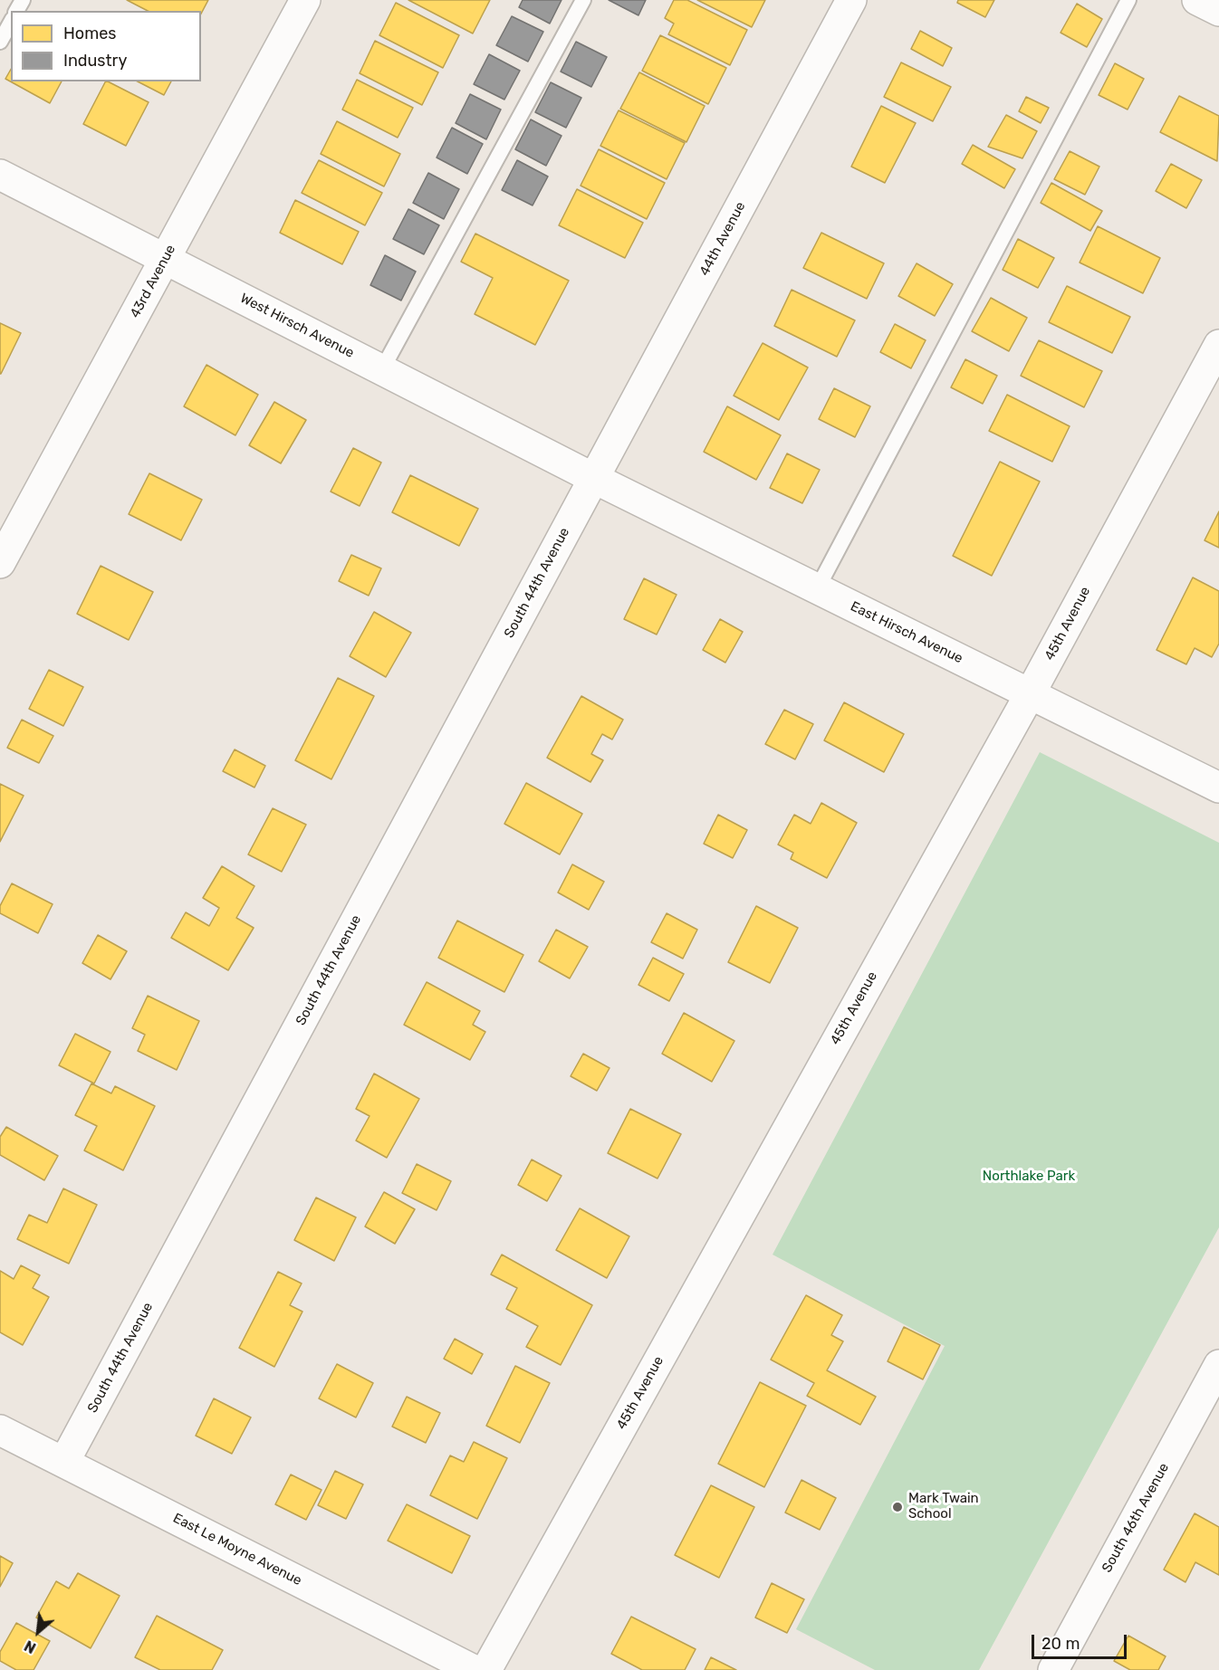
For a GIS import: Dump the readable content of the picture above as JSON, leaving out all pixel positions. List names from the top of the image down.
{
  "streets": {
    "street": [
      "44th Avenue",
      "43rd Avenue",
      "West Hirsch Avenue",
      "South 44th Avenue",
      "45th Avenue",
      "East Hirsch Avenue",
      "South 46th Avenue",
      "East Le Moyne Avenue"
    ]
  },
  "crossings": [
    ["44th Avenue", "West Hirsch Avenue"],
    ["44th Avenue", "South 44th Avenue"],
    ["44th Avenue", "East Hirsch Avenue"],
    ["43rd Avenue", "West Hirsch Avenue"],
    ["West Hirsch Avenue", "South 44th Avenue"],
    ["West Hirsch Avenue", "East Hirsch Avenue"],
    ["South 44th Avenue", "East Hirsch Avenue"],
    ["South 44th Avenue", "East Le Moyne Avenue"],
    ["45th Avenue", "East Hirsch Avenue"]
  ],
  "parks": ["Northlake Park"],
  "places": ["Mark Twain School"],
  "legend": ["Homes", "Industry"],
  "scale_bar": "20 m",
  "north": "bottom left"
}
